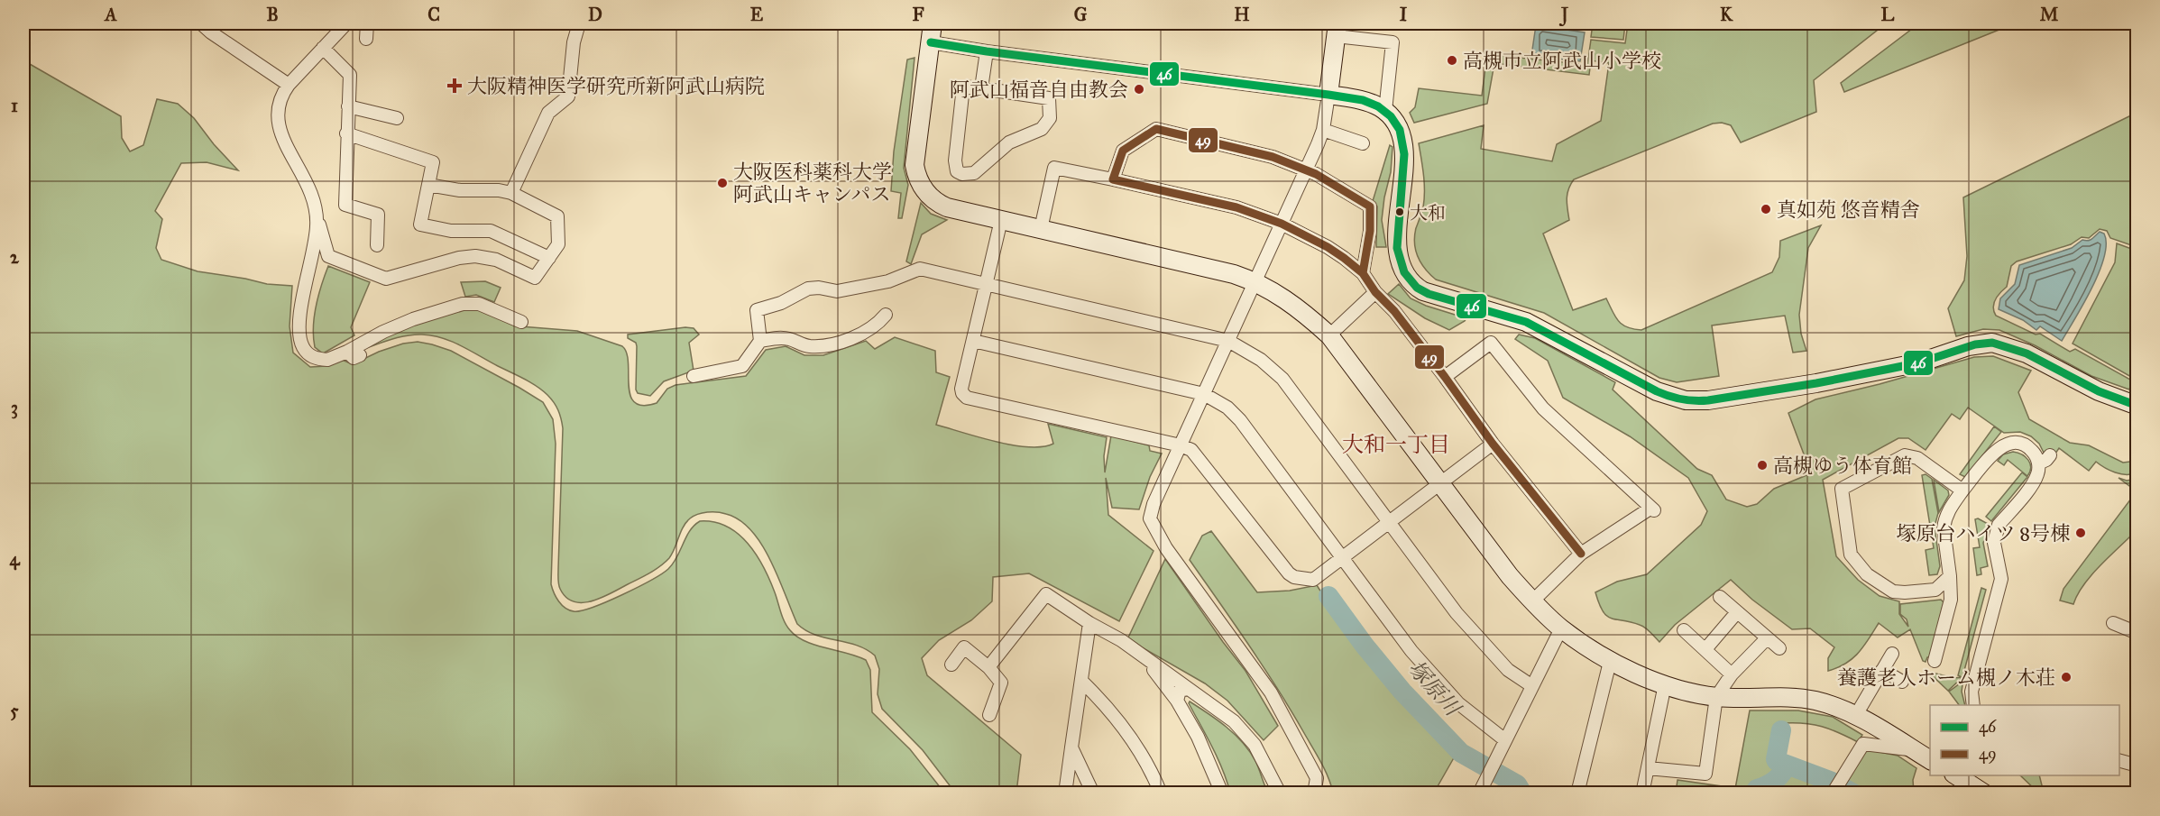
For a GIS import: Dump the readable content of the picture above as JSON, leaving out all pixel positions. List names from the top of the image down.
{
  "districts": ["大和一丁目"],
  "water": ["塚原川"],
  "places": {
    "other": [
      "高槻市立阿武山小学校",
      "阿武山福音自由教会",
      "大阪医科薬科大学 阿武山キャンパス",
      "真如苑 悠音精舎",
      "大和",
      "高槻ゆう体育館",
      "塚原台ハイツ 8号棟",
      "養護老人ホーム槻ノ木荘"
    ],
    "health": ["大阪精神医学研究所新阿武山病院"]
  },
  "lines": ["transit line 46", "transit line 49"],
  "legend": ["46", "49"],
  "grid": {
    "columns": [
      "A",
      "B",
      "C",
      "D",
      "E",
      "F",
      "G",
      "H",
      "I",
      "J",
      "K",
      "L",
      "M"
    ],
    "rows": [
      "1",
      "2",
      "3",
      "4",
      "5"
    ]
  }
}
